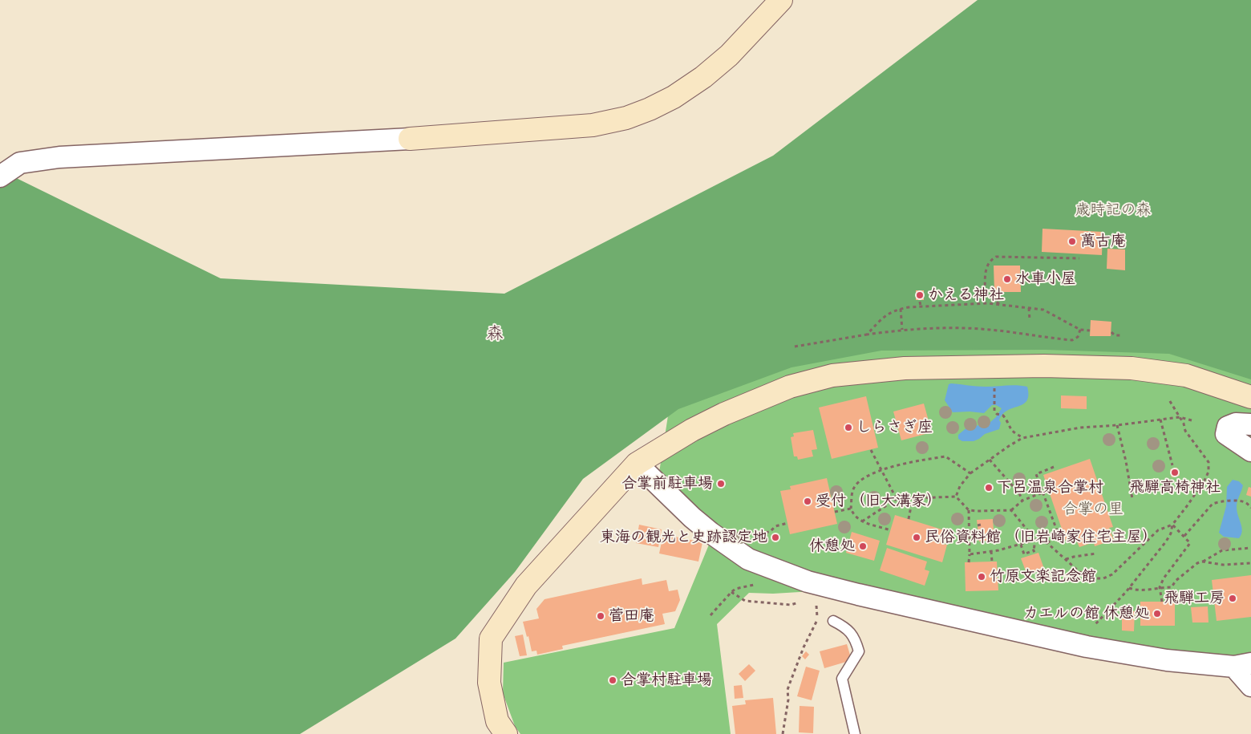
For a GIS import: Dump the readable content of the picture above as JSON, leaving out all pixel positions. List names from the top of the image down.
{
  "districts": ["森"],
  "parks": ["歳時記の森", "合掌の里"],
  "places": [
    "萬古庵",
    "水車小屋",
    "かえる神社",
    "しらさぎ座",
    "飛騨高椅神社",
    "合掌前駐車場",
    "下呂温泉合掌村",
    "受付 （旧大溝家）",
    "東海の観光と史跡認定地",
    "民俗資料館 （旧岩崎家住宅主屋）",
    "休憩処",
    "竹原文楽記念館",
    "飛騨工房",
    "カエルの館 休憩処",
    "菅田庵",
    "合掌村駐車場"
  ]
}
